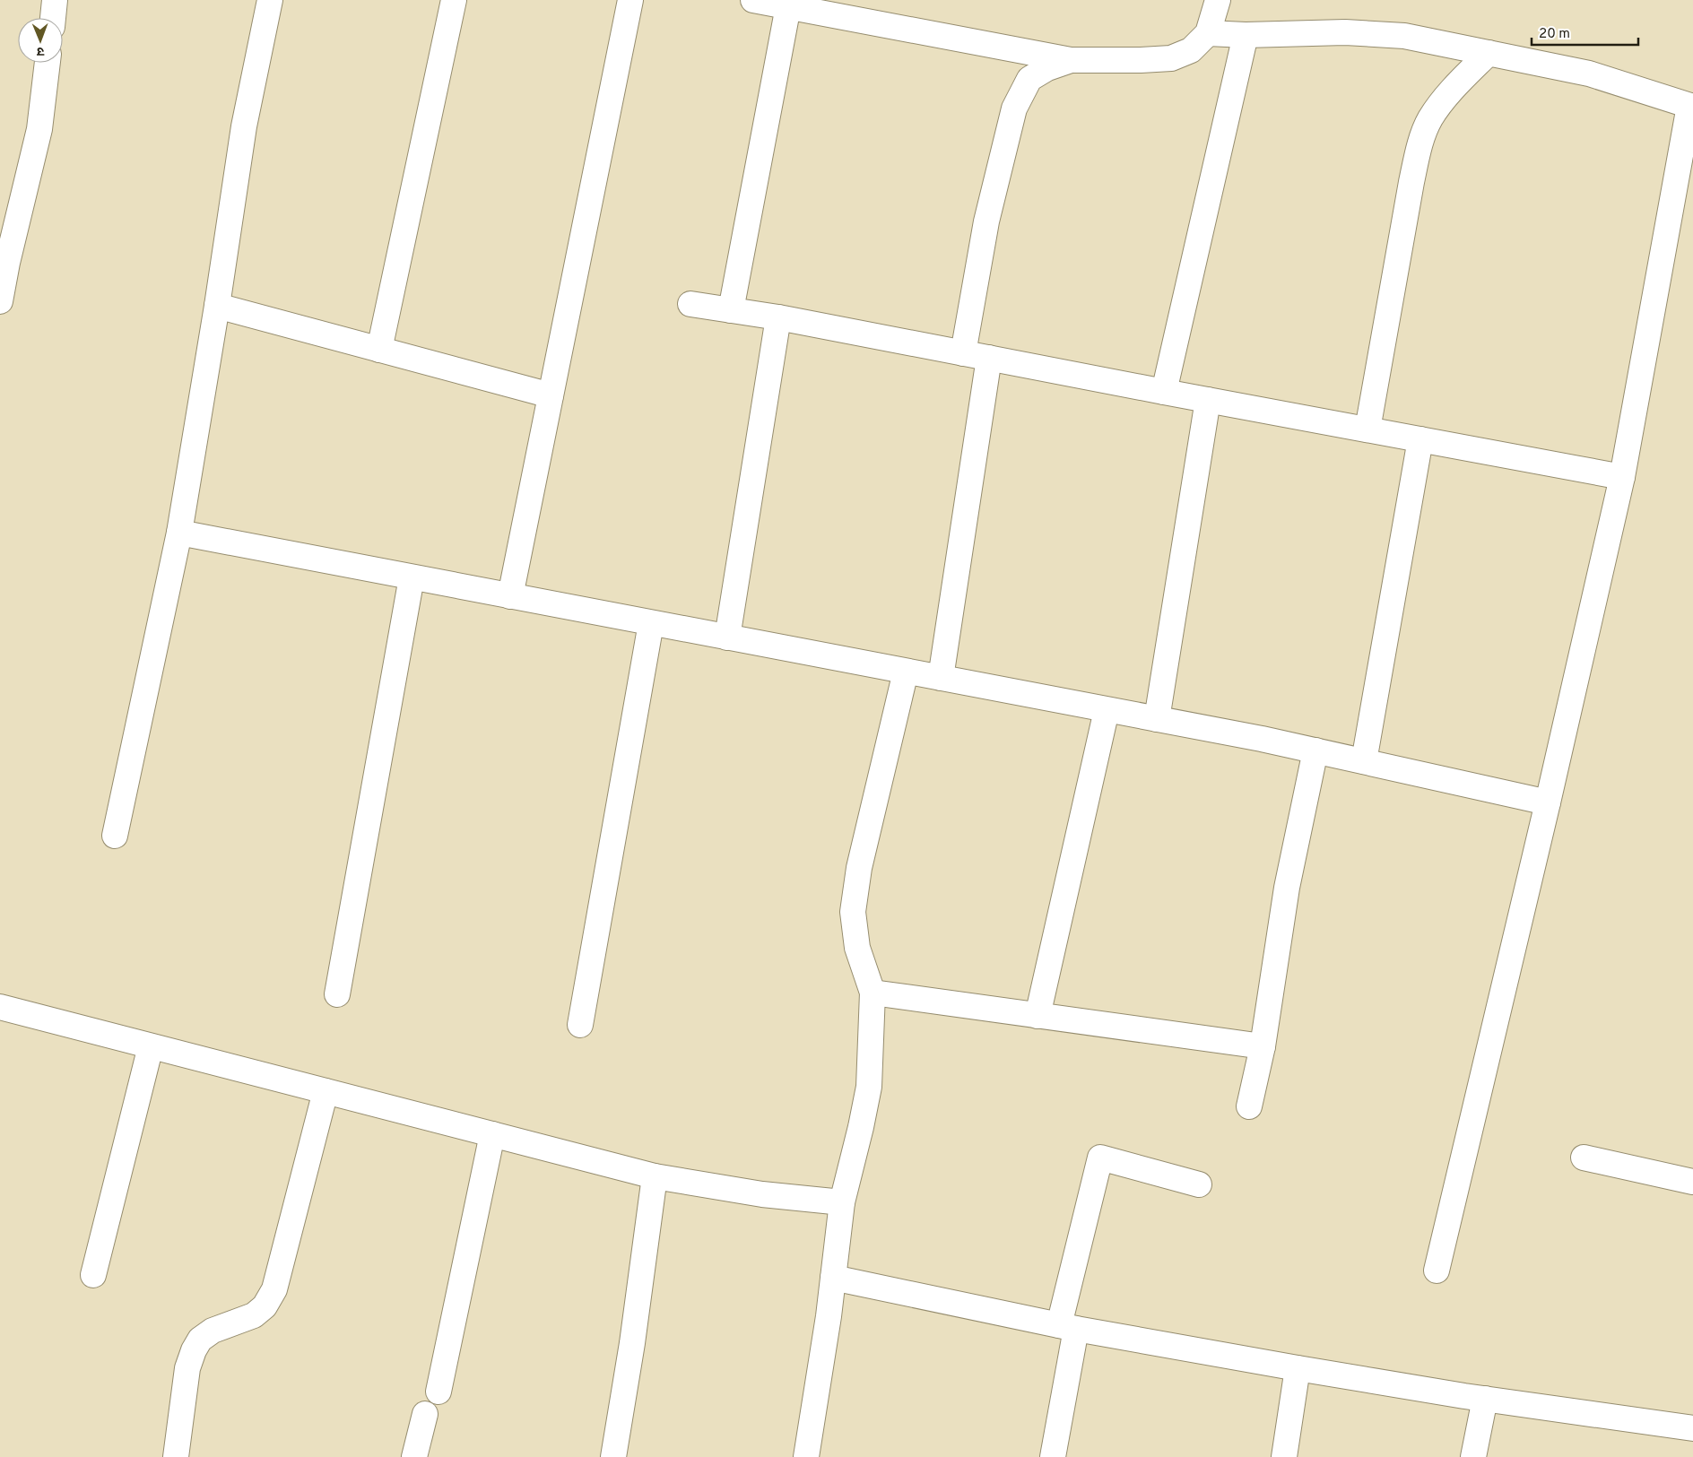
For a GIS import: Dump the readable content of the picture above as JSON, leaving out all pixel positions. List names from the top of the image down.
{
  "scale_bar": "20 m",
  "north": "bottom"
}
